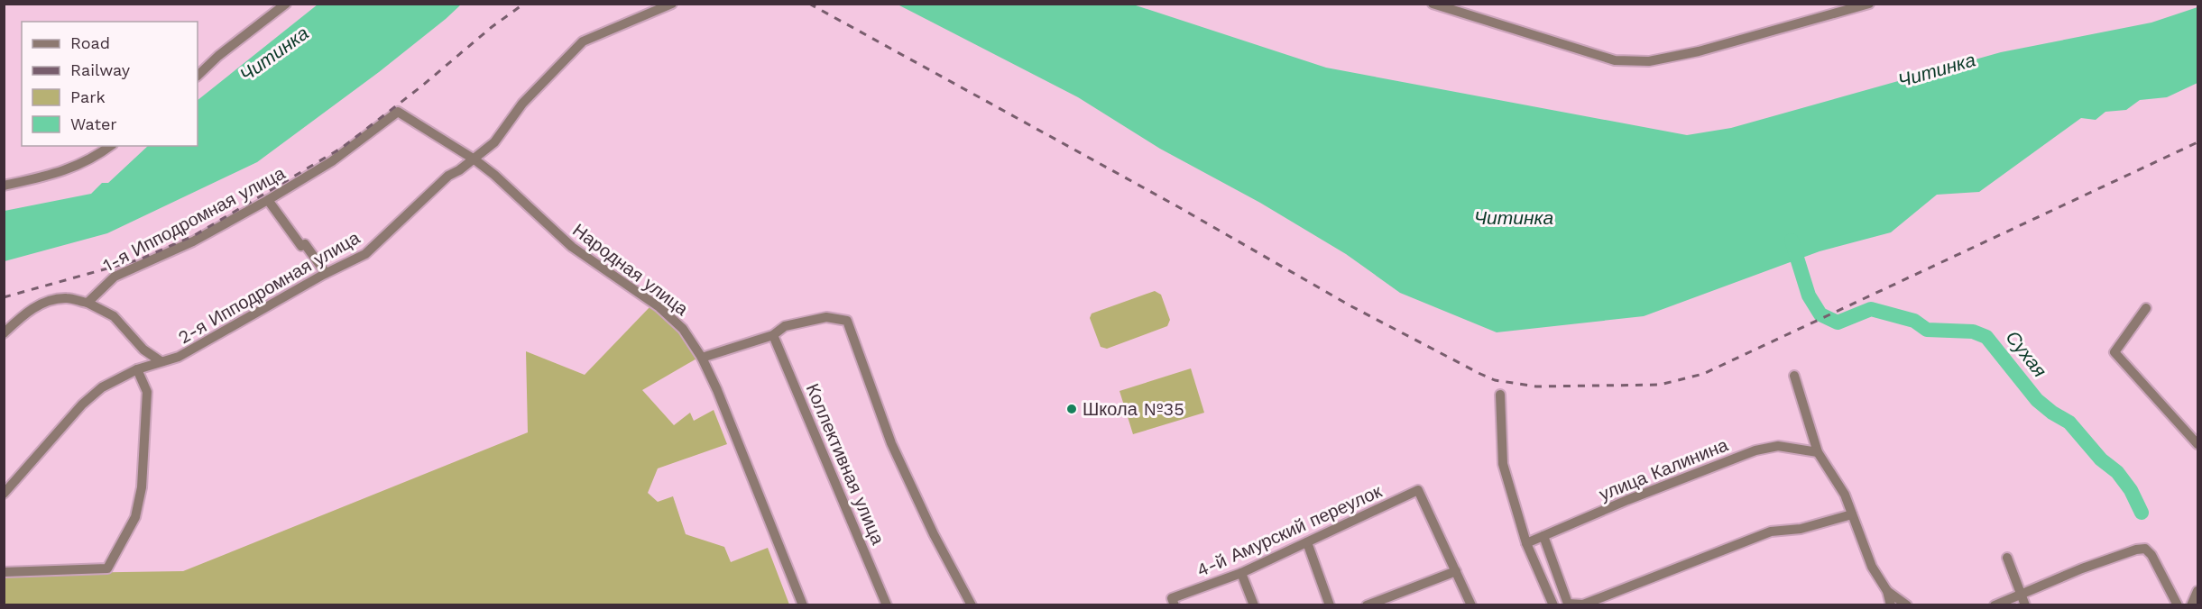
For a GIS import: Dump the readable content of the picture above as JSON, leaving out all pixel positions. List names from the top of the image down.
{
  "streets": {
    "street": [
      "1-я Ипподромная улица",
      "Народная улица",
      "2-я Ипподромная улица",
      "Коллективная улица",
      "улица Калинина",
      "4-й Амурский переулок"
    ]
  },
  "crossings": [
    ["1-я Ипподромная улица", "Народная улица"],
    ["Народная улица", "2-я Ипподромная улица"]
  ],
  "water": ["Читинка", "Сухая"],
  "places": ["Школа №35"],
  "legend": [
    "Road",
    "Railway",
    "Park",
    "Water"
  ]
}
